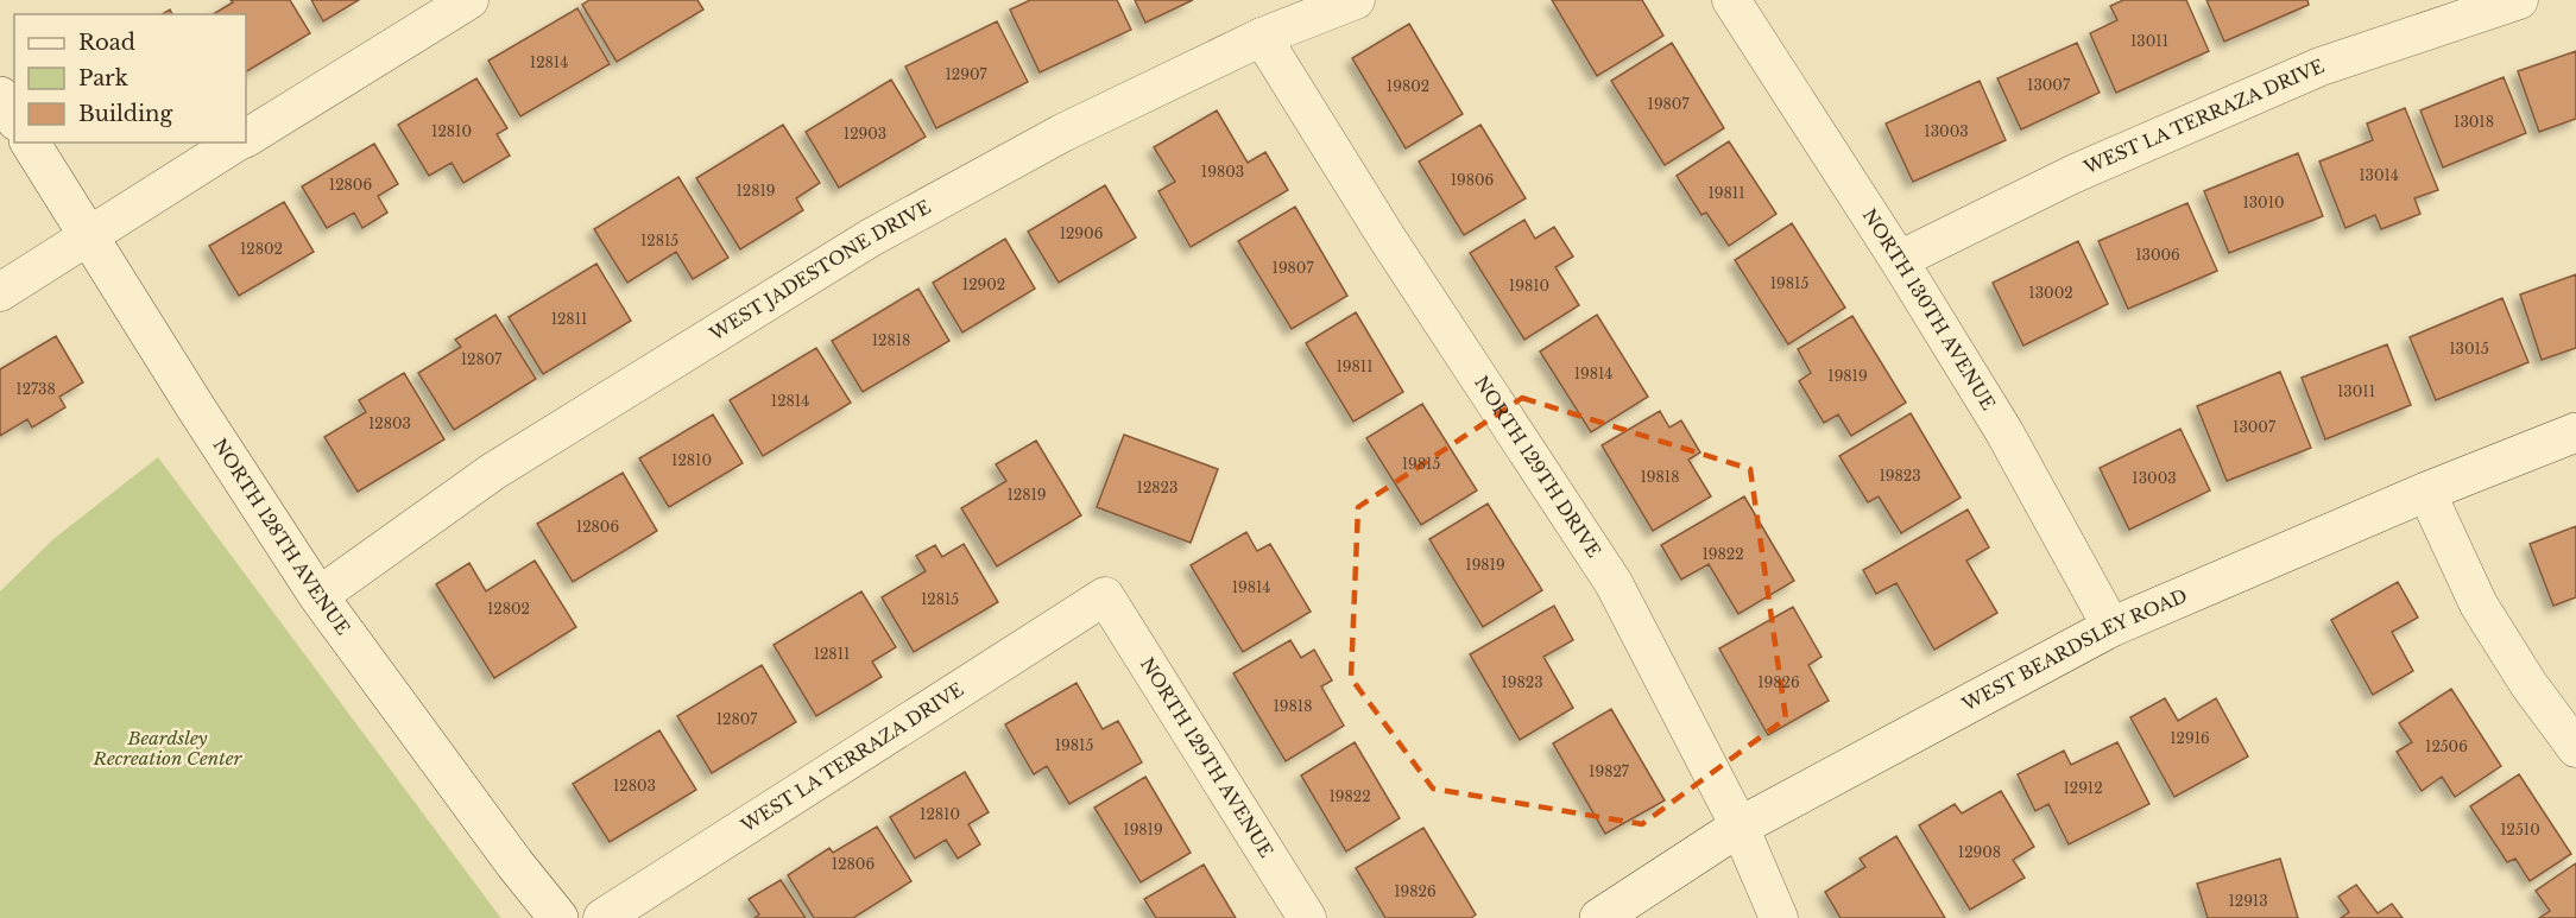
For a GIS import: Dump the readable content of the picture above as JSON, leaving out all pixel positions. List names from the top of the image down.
{
  "streets": {
    "street": [
      "WEST LA TERRAZA DRIVE",
      "WEST JADESTONE DRIVE",
      "NORTH 130TH AVENUE",
      "NORTH 129TH DRIVE",
      "NORTH 128TH AVENUE",
      "WEST BEARDSLEY ROAD",
      "NORTH 129TH AVENUE"
    ]
  },
  "crossings": [
    ["WEST LA TERRAZA DRIVE", "NORTH 130TH AVENUE"],
    ["WEST LA TERRAZA DRIVE", "NORTH 129TH AVENUE"],
    ["WEST JADESTONE DRIVE", "NORTH 129TH DRIVE"],
    ["WEST JADESTONE DRIVE", "NORTH 128TH AVENUE"],
    ["NORTH 130TH AVENUE", "WEST BEARDSLEY ROAD"],
    ["NORTH 129TH DRIVE", "WEST BEARDSLEY ROAD"]
  ],
  "parks": ["Beardsley Recreation Center"],
  "house_numbers": [
    "13011",
    "12814",
    "12907",
    "13007",
    "19802",
    "19807",
    "13018",
    "12810",
    "13003",
    "12903",
    "19803",
    "13014",
    "19806",
    "12806",
    "12819",
    "19811",
    "13010",
    "12906",
    "12815",
    "12802",
    "13006",
    "19807",
    "19815",
    "12902",
    "19810",
    "13002",
    "12811",
    "12818",
    "13015",
    "12807",
    "19811",
    "19814",
    "19819",
    "12738",
    "13011",
    "12814",
    "12803",
    "13007",
    "12810",
    "19815",
    "19823",
    "19818",
    "13003",
    "12823",
    "12819",
    "12806",
    "19822",
    "19819",
    "19814",
    "12815",
    "12802",
    "12811",
    "19823",
    "19826",
    "19818",
    "12807",
    "12916",
    "19815",
    "12506",
    "19827",
    "12803",
    "12912",
    "19822",
    "12810",
    "19819",
    "12510",
    "12908",
    "12806",
    "19826",
    "12913"
  ],
  "legend": ["Road", "Park", "Building"]
}
